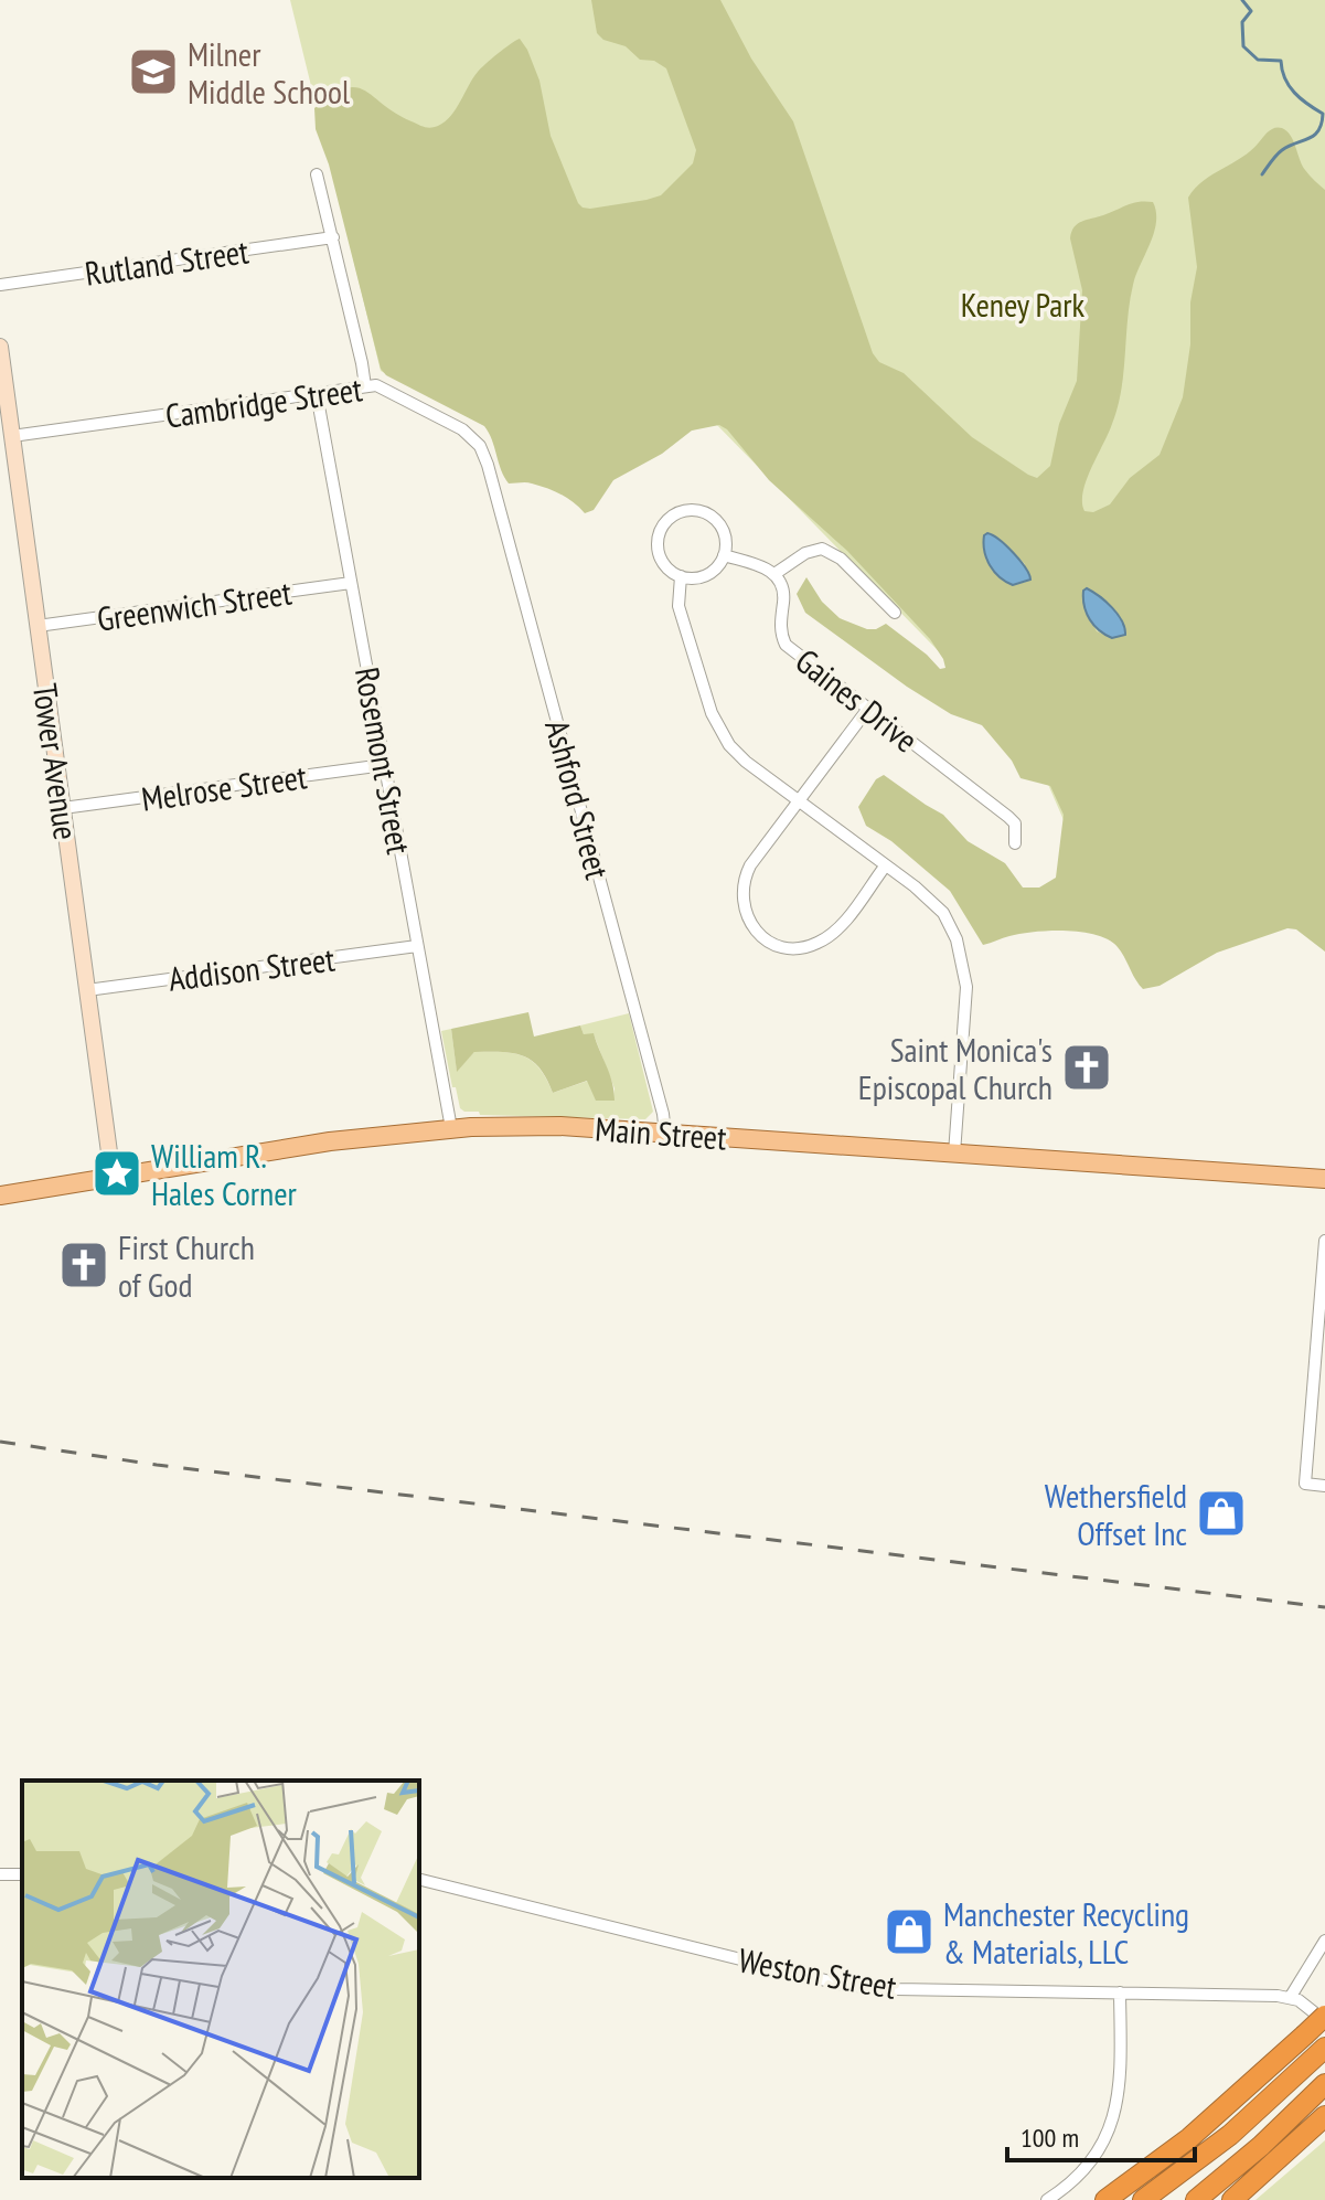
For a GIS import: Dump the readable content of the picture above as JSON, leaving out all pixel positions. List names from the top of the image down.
{
  "streets": {
    "main road": ["Tower Avenue", "Main Street"],
    "street": [
      "Rutland Street",
      "Cambridge Street",
      "Greenwich Street",
      "Gaines Drive",
      "Rosemont Street",
      "Melrose Street",
      "Ashford Street",
      "Addison Street",
      "Weston Street"
    ]
  },
  "crossings": [
    ["Cambridge Street", "Rosemont Street"],
    ["Cambridge Street", "Tower Avenue"],
    ["Cambridge Street", "Ashford Street"],
    ["Greenwich Street", "Rosemont Street"],
    ["Greenwich Street", "Tower Avenue"],
    ["Rosemont Street", "Melrose Street"],
    ["Rosemont Street", "Addison Street"],
    ["Rosemont Street", "Main Street"],
    ["Tower Avenue", "Melrose Street"],
    ["Tower Avenue", "Addison Street"],
    ["Tower Avenue", "Main Street"],
    ["Ashford Street", "Main Street"]
  ],
  "parks": ["Keney Park"],
  "places": {
    "school or university": ["Milner Middle School"],
    "church": ["Saint Monica's Episcopal Church", "First Church of God"],
    "place": ["William R. Hales Corner"],
    "shop": ["Wethersfield Offset Inc", "Manchester Recycling & Materials, LLC"]
  },
  "scale_bar": "100 m"
}
